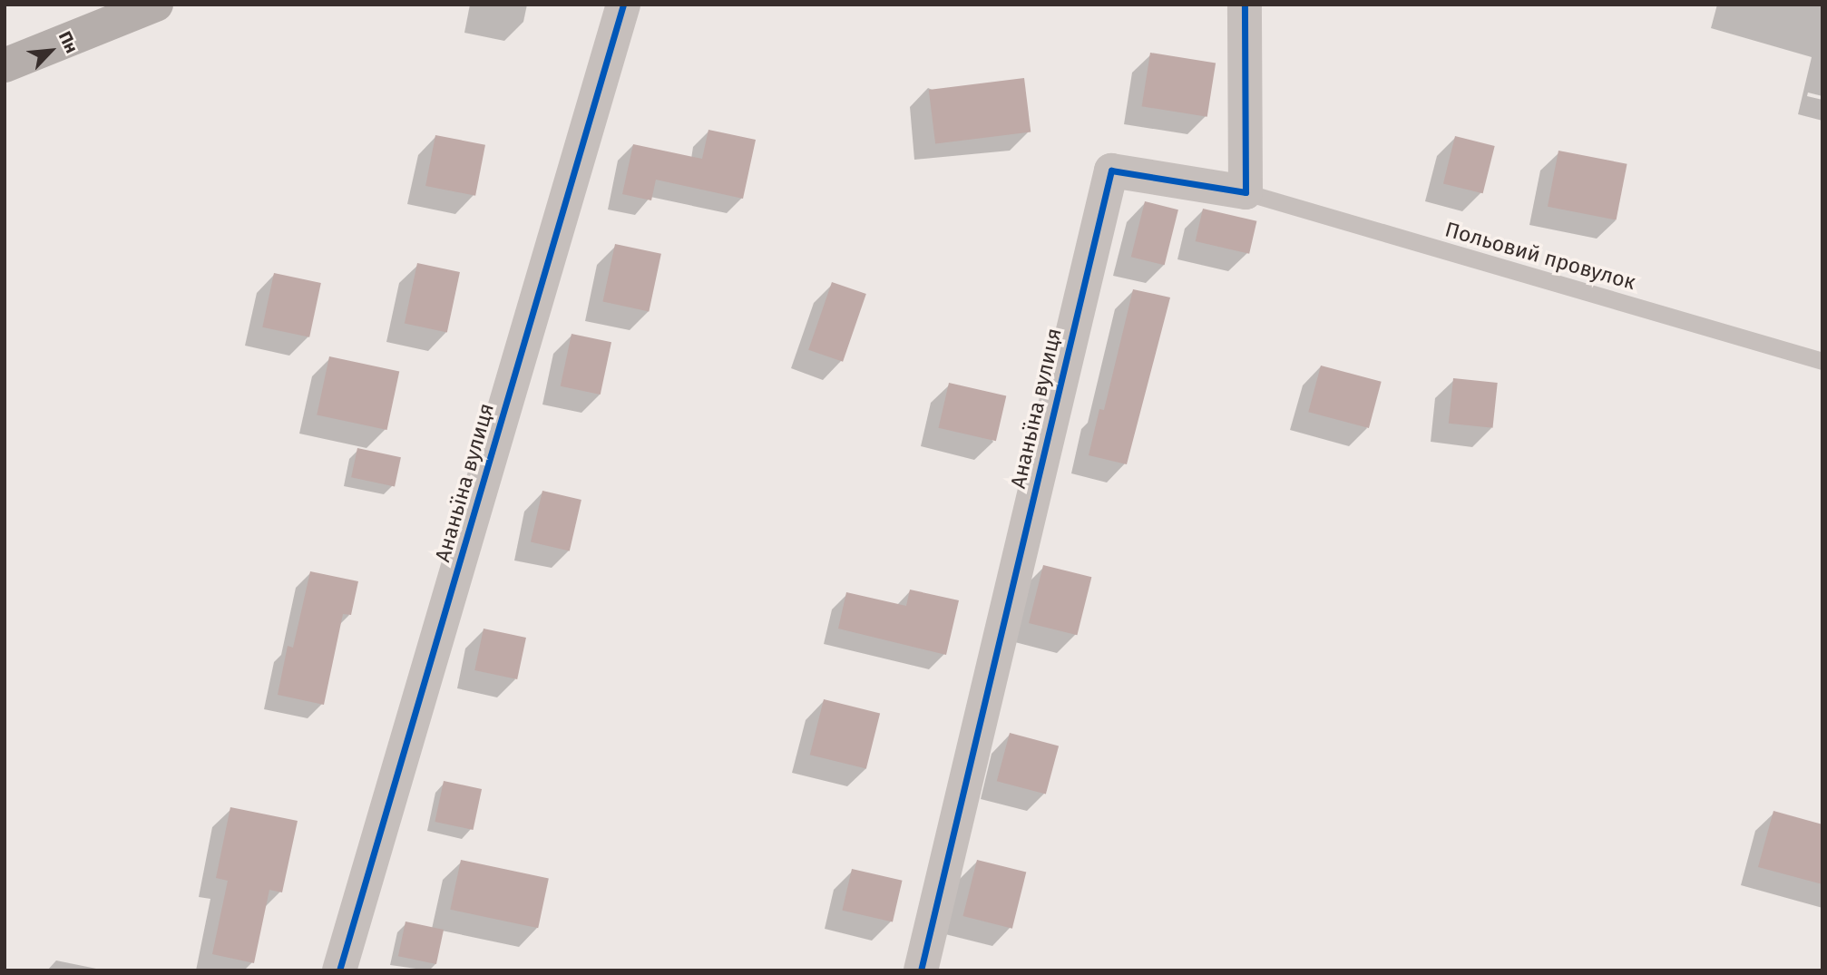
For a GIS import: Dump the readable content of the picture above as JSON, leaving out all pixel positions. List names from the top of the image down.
{
  "streets": {
    "street": ["Ананьїна вулиця"],
    "lane": ["Польовий провулок"]
  },
  "crossings": [
    ["Польовий провулок", "Ананьїна вулиця"]
  ],
  "north": "top right"
}
